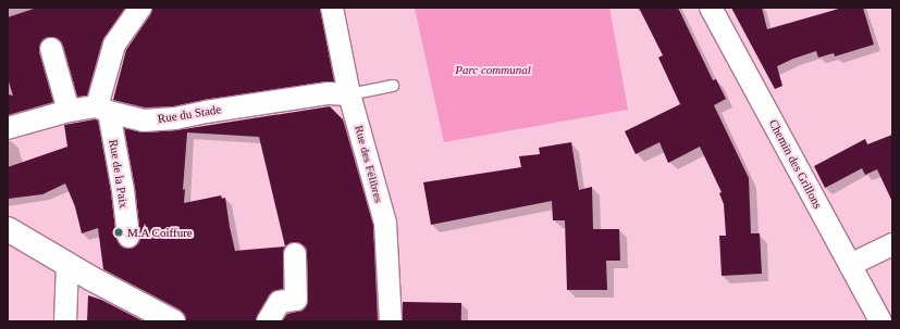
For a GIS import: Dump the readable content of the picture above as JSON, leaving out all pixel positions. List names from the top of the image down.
{
  "streets": {
    "street": [
      "Rue du Stade",
      "Rue des Félibres",
      "Chemin des Grillons",
      "Rue de la Paix"
    ]
  },
  "crossings": [
    ["Rue du Stade", "Rue des Félibres"],
    ["Rue du Stade", "Rue de la Paix"]
  ],
  "parks": ["Parc communal"],
  "places": ["M.A Coiffure"]
}
